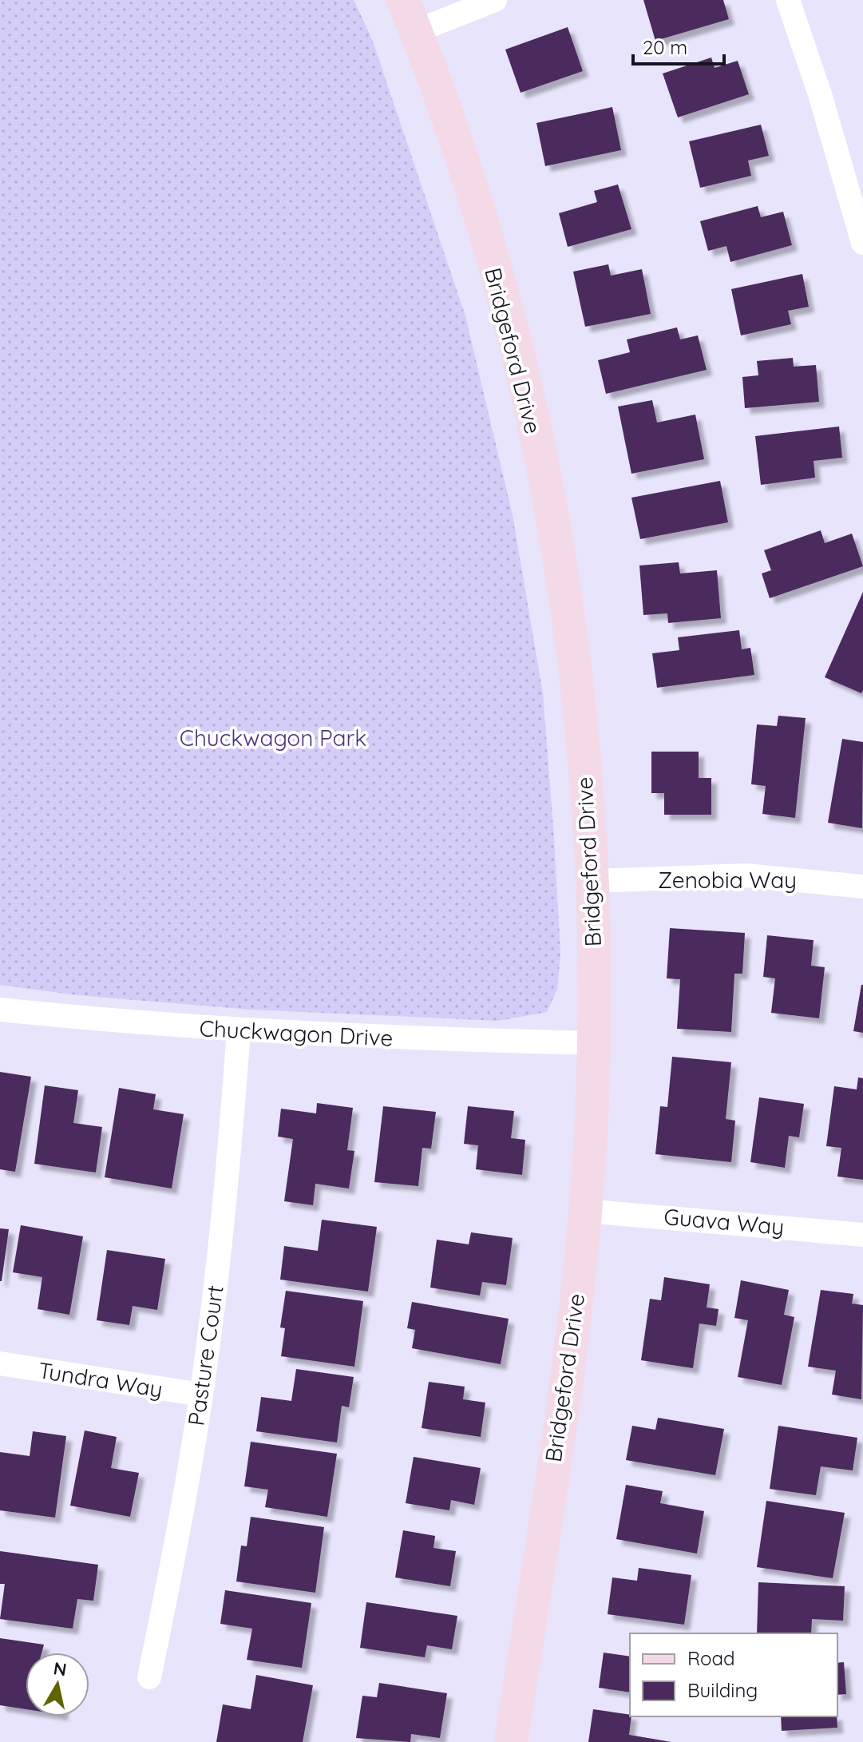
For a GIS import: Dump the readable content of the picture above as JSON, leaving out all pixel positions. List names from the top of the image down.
{
  "streets": {
    "street": [
      "Bridgeford Drive",
      "Zenobia Way",
      "Chuckwagon Drive",
      "Guava Way",
      "Pasture Court",
      "Tundra Way"
    ]
  },
  "crossings": [
    ["Bridgeford Drive", "Zenobia Way"],
    ["Bridgeford Drive", "Chuckwagon Drive"],
    ["Bridgeford Drive", "Guava Way"],
    ["Chuckwagon Drive", "Pasture Court"],
    ["Pasture Court", "Tundra Way"]
  ],
  "parks": ["Chuckwagon Park"],
  "legend": ["Road", "Building"],
  "scale_bar": "20 m",
  "north": "top"
}
